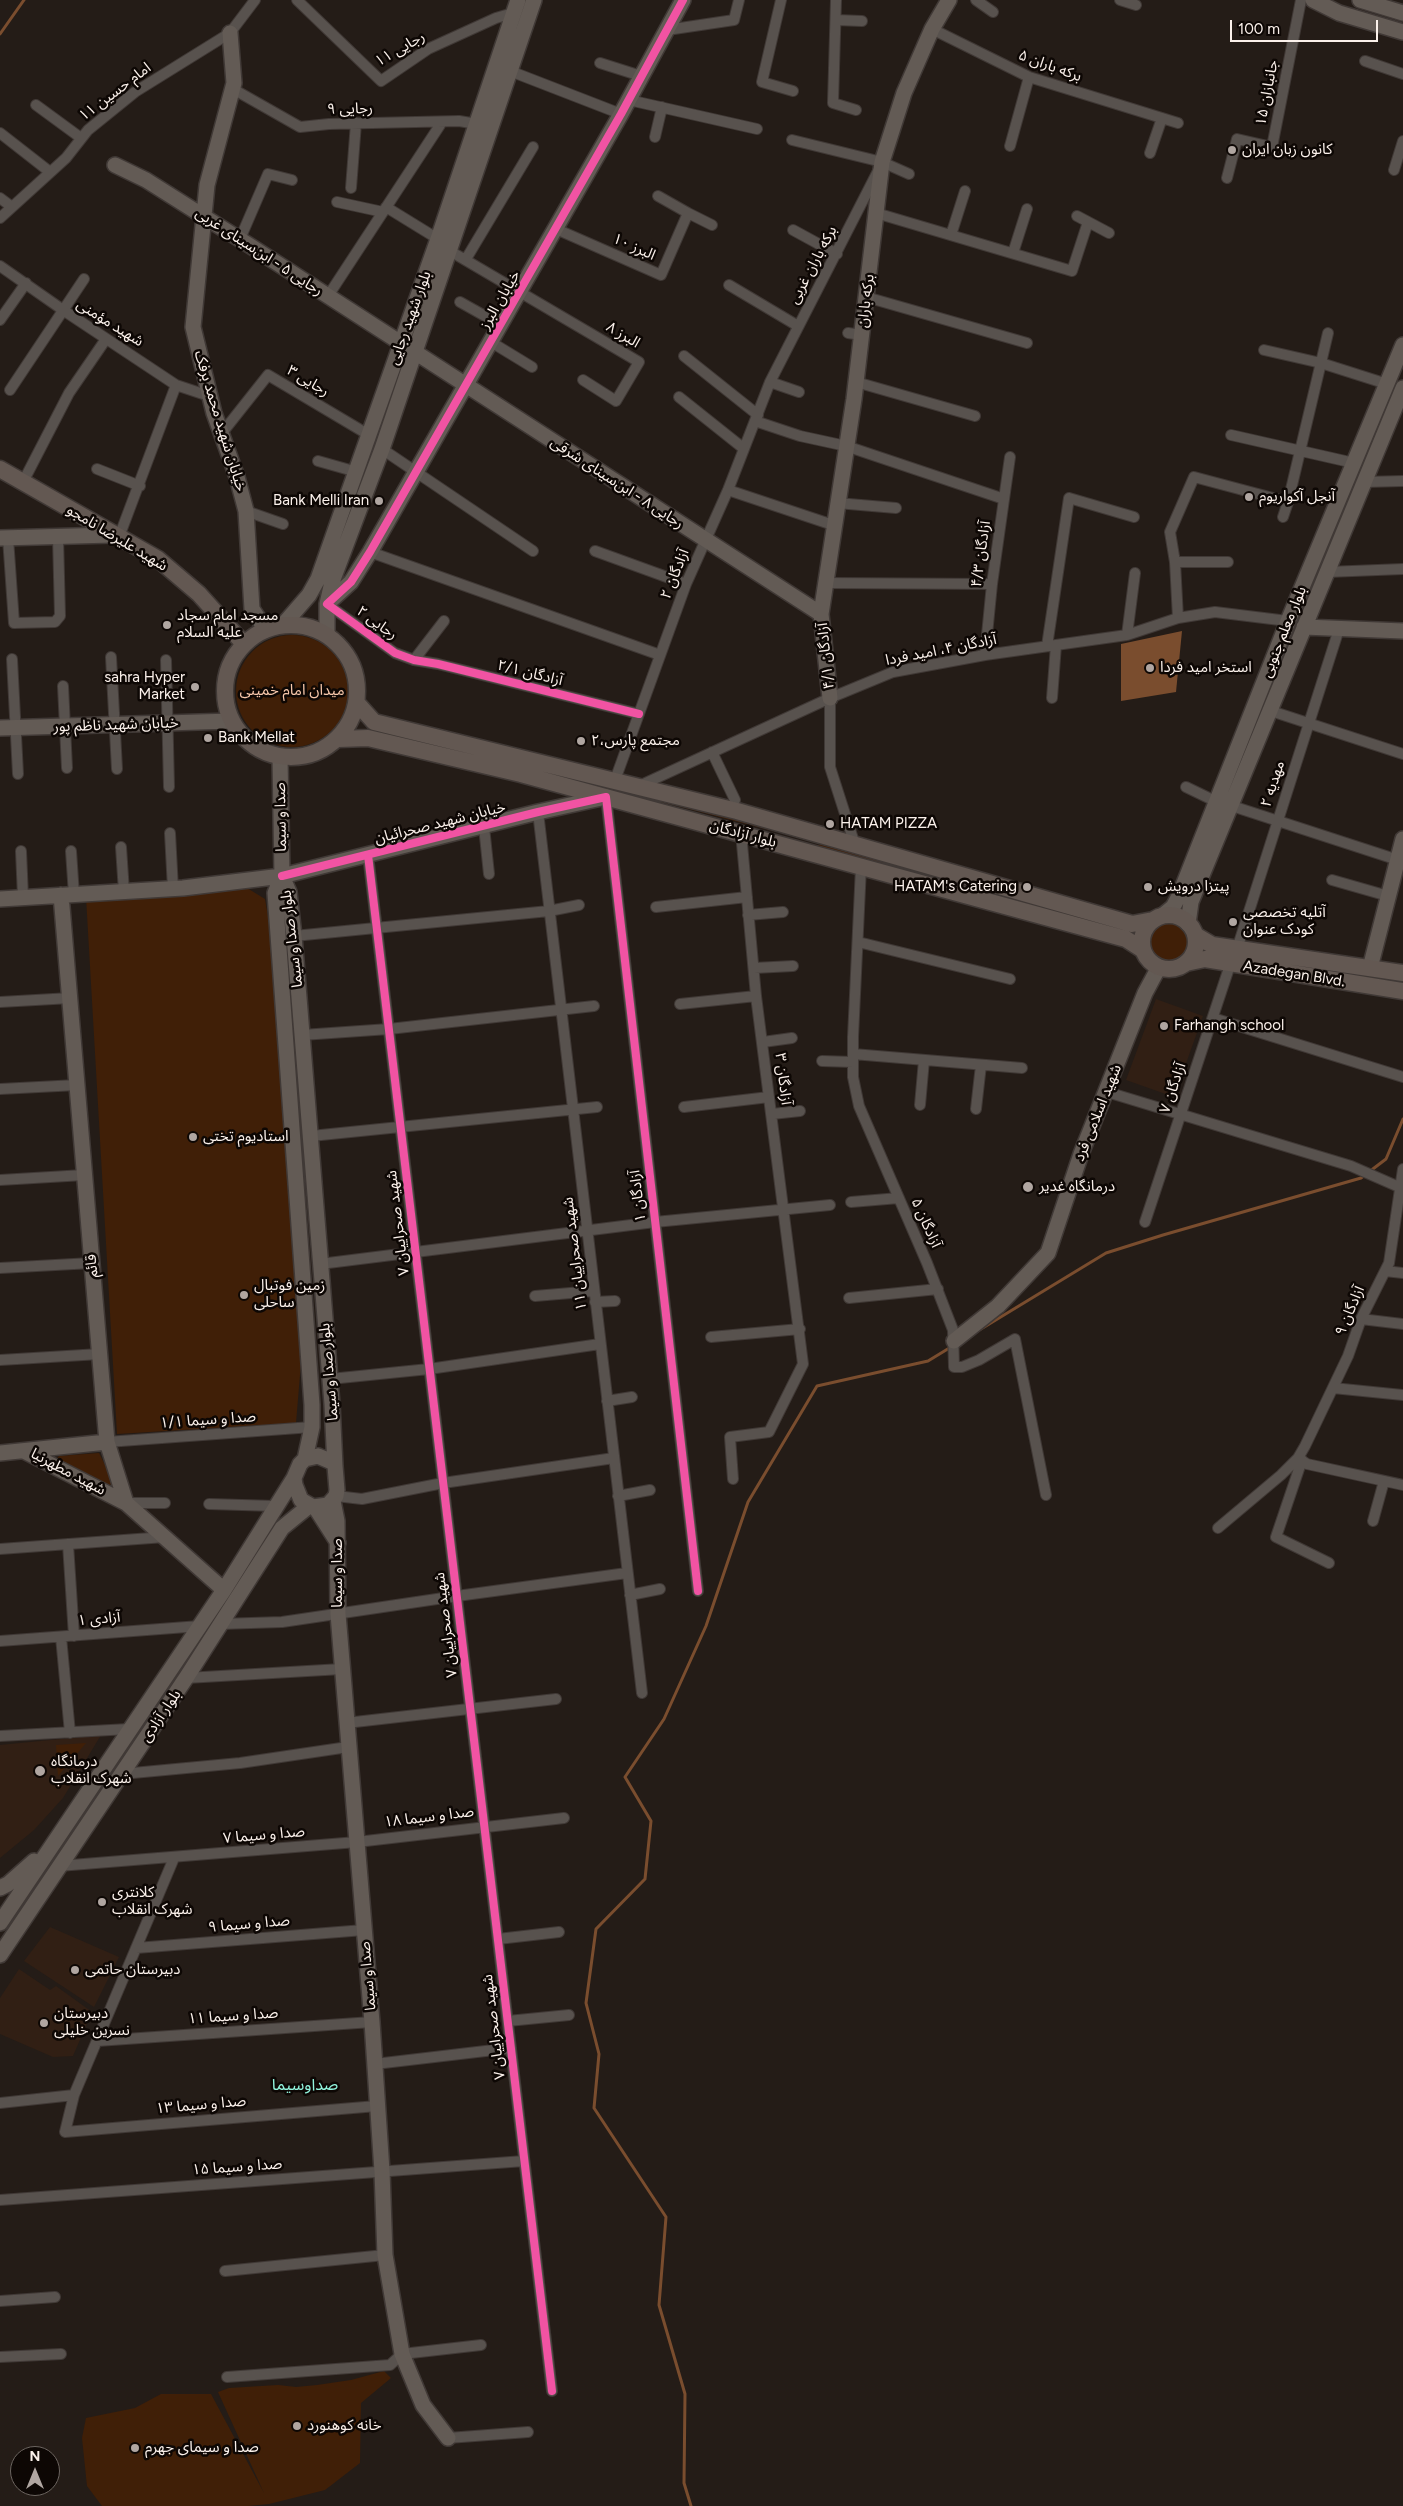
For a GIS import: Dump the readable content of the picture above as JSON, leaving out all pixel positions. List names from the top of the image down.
{
  "streets": {
    "main road": ["شهید علیرضا نامجو", "بلوار آزادگان", "Azadegan Blvd."],
    "street": [
      "رجایی ۱۱",
      "برکه باران ۵",
      "امام حسین ۱۱",
      "جانبازان ۱۵",
      "رجایی ۹",
      "البرز ۱۰",
      "رجایی ۵ - ابن‌سینای غربی",
      "برکه باران غربی",
      "خیابان البرز",
      "برکه باران",
      "بلوار شهید رجایی",
      "شهید مؤمنی",
      "البرز ۸",
      "رجایی ۳",
      "خیابان شهید محمد برفک",
      "رجایی ۸ - ابن‌سینای شرقی",
      "آزادگان ۴/۳",
      "آزادگان ۲",
      "رجایی ۲",
      "بلوار معلم جنوبی",
      "آزادگان ۴، امید فردا",
      "آزادگان ۴/۱",
      "آزادگان ۲/۱",
      "خیابان شهید ناظم پور",
      "مهدیه ۲",
      "صدا و سیما",
      "خیابان شهید صحرائیان",
      "بلوار صدا و سیما",
      "آزادگان ۳",
      "آزادگان ۷",
      "شهید اسلامی فرد",
      "آزادگان ۱",
      "شهید صحراییان ۷",
      "آزادگان ۵",
      "شهید صحراییان ۱۱",
      "قائم",
      "آزادگان ۹",
      "صدا و سیما ۱/۱",
      "شهید مطهرنیا",
      "آزادی ۱",
      "بلوار آزادی",
      "صدا و سیما ۱۸",
      "صدا و سیما ۷",
      "صدا و سیما ۹",
      "صدا و سیما ۱۱",
      "صدا و سیما ۱۳",
      "صدا و سیما ۱۵"
    ]
  },
  "crossings": [
    ["رجایی ۱۱", "بلوار شهید رجایی"],
    ["برکه باران ۵", "برکه باران"],
    ["امام حسین ۱۱", "خیابان شهید محمد برفک"],
    ["رجایی ۹", "بلوار شهید رجایی"],
    ["رجایی ۹", "خیابان شهید محمد برفک"],
    ["البرز ۱۰", "خیابان البرز"],
    ["رجایی ۵ - ابن‌سینای غربی", "بلوار شهید رجایی"],
    ["رجایی ۵ - ابن‌سینای غربی", "خیابان شهید محمد برفک"],
    ["رجایی ۵ - ابن‌سینای غربی", "رجایی ۸ - ابن‌سینای شرقی"],
    ["برکه باران غربی", "برکه باران"],
    ["برکه باران غربی", "آزادگان ۲"],
    ["خیابان البرز", "بلوار شهید رجایی"],
    ["خیابان البرز", "البرز ۸"],
    ["خیابان البرز", "رجایی ۸ - ابن‌سینای شرقی"],
    ["خیابان البرز", "رجایی ۲"],
    ["برکه باران", "رجایی ۸ - ابن‌سینای شرقی"],
    ["برکه باران", "آزادگان ۴/۱"],
    ["بلوار شهید رجایی", "رجایی ۳"],
    ["بلوار شهید رجایی", "خیابان شهید محمد برفک"],
    ["بلوار شهید رجایی", "رجایی ۸ - ابن‌سینای شرقی"],
    ["بلوار شهید رجایی", "شهید علیرضا نامجو"],
    ["بلوار شهید رجایی", "رجایی ۲"],
    ["بلوار شهید رجایی", "خیابان شهید ناظم پور"],
    ["بلوار شهید رجایی", "صدا و سیما"],
    ["بلوار شهید رجایی", "بلوار آزادگان"],
    ["شهید مؤمنی", "خیابان شهید محمد برفک"],
    ["رجایی ۳", "خیابان شهید محمد برفک"],
    ["خیابان شهید محمد برفک", "شهید علیرضا نامجو"],
    ["خیابان شهید محمد برفک", "خیابان شهید ناظم پور"],
    ["خیابان شهید محمد برفک", "صدا و سیما"],
    ["خیابان شهید محمد برفک", "بلوار آزادگان"],
    ["رجایی ۸ - ابن‌سینای شرقی", "آزادگان ۲"],
    ["رجایی ۸ - ابن‌سینای شرقی", "آزادگان ۴/۱"],
    ["شهید علیرضا نامجو", "خیابان شهید ناظم پور"],
    ["شهید علیرضا نامجو", "صدا و سیما"],
    ["شهید علیرضا نامجو", "بلوار آزادگان"],
    ["آزادگان ۴/۳", "آزادگان ۴، امید فردا"],
    ["آزادگان ۲", "آزادگان ۲/۱"],
    ["آزادگان ۲", "بلوار آزادگان"],
    ["رجایی ۲", "آزادگان ۲/۱"],
    ["بلوار معلم جنوبی", "آزادگان ۴، امید فردا"],
    ["بلوار معلم جنوبی", "بلوار آزادگان"],
    ["بلوار معلم جنوبی", "Azadegan Blvd."],
    ["بلوار معلم جنوبی", "شهید اسلامی فرد"],
    ["آزادگان ۴، امید فردا", "آزادگان ۴/۱"],
    ["آزادگان ۴، امید فردا", "بلوار آزادگان"],
    ["خیابان شهید ناظم پور", "صدا و سیما"],
    ["خیابان شهید ناظم پور", "بلوار آزادگان"],
    ["صدا و سیما", "خیابان شهید صحرائیان"],
    ["صدا و سیما", "بلوار آزادگان"],
    ["صدا و سیما", "بلوار صدا و سیما"],
    ["صدا و سیما", "بلوار آزادی"],
    ["صدا و سیما", "صدا و سیما ۱۸"],
    ["صدا و سیما", "صدا و سیما ۷"],
    ["صدا و سیما", "صدا و سیما ۹"],
    ["صدا و سیما", "صدا و سیما ۱۱"],
    ["صدا و سیما", "صدا و سیما ۱۳"],
    ["صدا و سیما", "صدا و سیما ۱۵"],
    ["خیابان شهید صحرائیان", "بلوار آزادگان"],
    ["خیابان شهید صحرائیان", "بلوار صدا و سیما"],
    ["خیابان شهید صحرائیان", "آزادگان ۱"],
    ["خیابان شهید صحرائیان", "شهید صحراییان ۷"],
    ["خیابان شهید صحرائیان", "شهید صحراییان ۱۱"],
    ["خیابان شهید صحرائیان", "قائم"],
    ["بلوار آزادگان", "Azadegan Blvd."],
    ["بلوار آزادگان", "آزادگان ۳"],
    ["بلوار آزادگان", "شهید اسلامی فرد"],
    ["بلوار آزادگان", "آزادگان ۱"],
    ["بلوار آزادگان", "آزادگان ۵"],
    ["بلوار صدا و سیما", "صدا و سیما ۱/۱"],
    ["بلوار صدا و سیما", "بلوار آزادی"],
    ["Azadegan Blvd.", "آزادگان ۷"],
    ["Azadegan Blvd.", "شهید اسلامی فرد"],
    ["شهید اسلامی فرد", "آزادگان ۵"],
    ["شهید صحراییان ۷", "صدا و سیما ۱۸"],
    ["شهید صحراییان ۷", "صدا و سیما ۱۵"],
    ["قائم", "صدا و سیما ۱/۱"],
    ["قائم", "شهید مطهرنیا"],
    ["صدا و سیما ۱/۱", "شهید مطهرنیا"],
    ["آزادی ۱", "بلوار آزادی"],
    ["بلوار آزادی", "صدا و سیما ۷"],
    ["صدا و سیما ۱۸", "صدا و سیما ۷"]
  ],
  "districts": ["صداوسیما"],
  "parks": ["میدان امام خمینی"],
  "places": [
    "کانون زبان ایران",
    "آنجل آکواریوم",
    "Bank Melli Iran",
    "مسجد امام سجاد علیه السلام",
    "استخر امید فردا",
    "sahra Hyper Market",
    "Bank Mellat",
    "۲،مجتمع پارس",
    "HATAM PIZZA",
    "HATAM's Catering",
    "پیتزا درویش",
    "آتلیه تخصصی کودک عنوان",
    "Farhangh school",
    "استادیوم تختی",
    "درمانگاه غدیر",
    "زمین فوتبال ساحلی",
    "درمانگاه شهرک انقلاب",
    "کلانتری شهرک انقلاب",
    "دبیرستان حاتمی",
    "دبیرستان نسرین خلیلی",
    "خانه کوهنورد",
    "صدا و سیمای جهرم"
  ],
  "scale_bar": "100 m",
  "north": "top"
}
